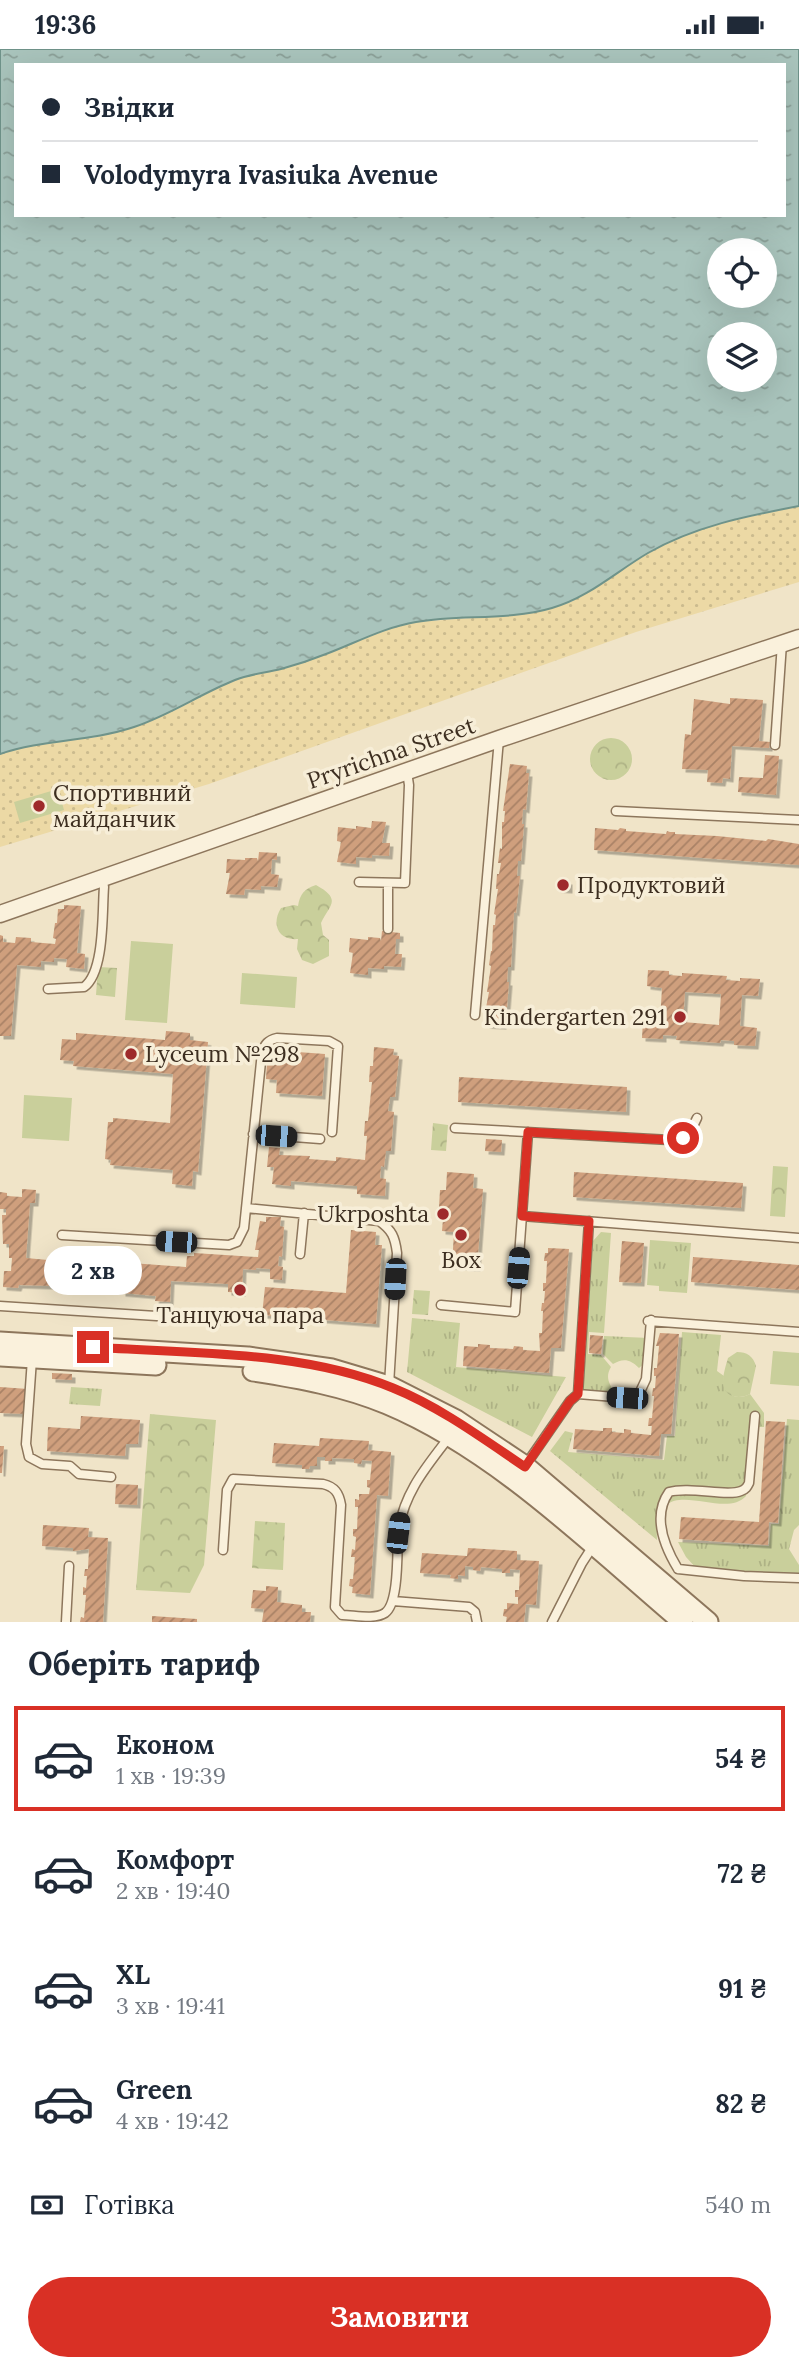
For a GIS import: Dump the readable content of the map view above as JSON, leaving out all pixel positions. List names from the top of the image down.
{
  "streets": {
    "street": ["Pryrichna Street"]
  },
  "places": [
    "Спортивний майданчик",
    "Продуктовий",
    "Kindergarten 291",
    "Lyceum №298",
    "Ukrposhta",
    "Box",
    "Танцуюча пара"
  ],
  "page": {
    "status": "19:36",
    "banner": ["Звідки", "Volodymyra Ivasiuka Avenue"],
    "bubble": "2 хв",
    "heading": "Оберіть тариф",
    "list": [
      {
        "name": "Економ",
        "note": "1 хв · 19:39",
        "value": "54 ₴"
      },
      {
        "name": "Комфорт",
        "note": "2 хв · 19:40",
        "value": "72 ₴"
      },
      {
        "name": "XL",
        "note": "3 хв · 19:41",
        "value": "91 ₴"
      },
      {
        "name": "Green",
        "note": "4 хв · 19:42",
        "value": "82 ₴"
      }
    ],
    "pay": ["Готівка", "540 m"],
    "buttons": "Замовити"
  }
}
